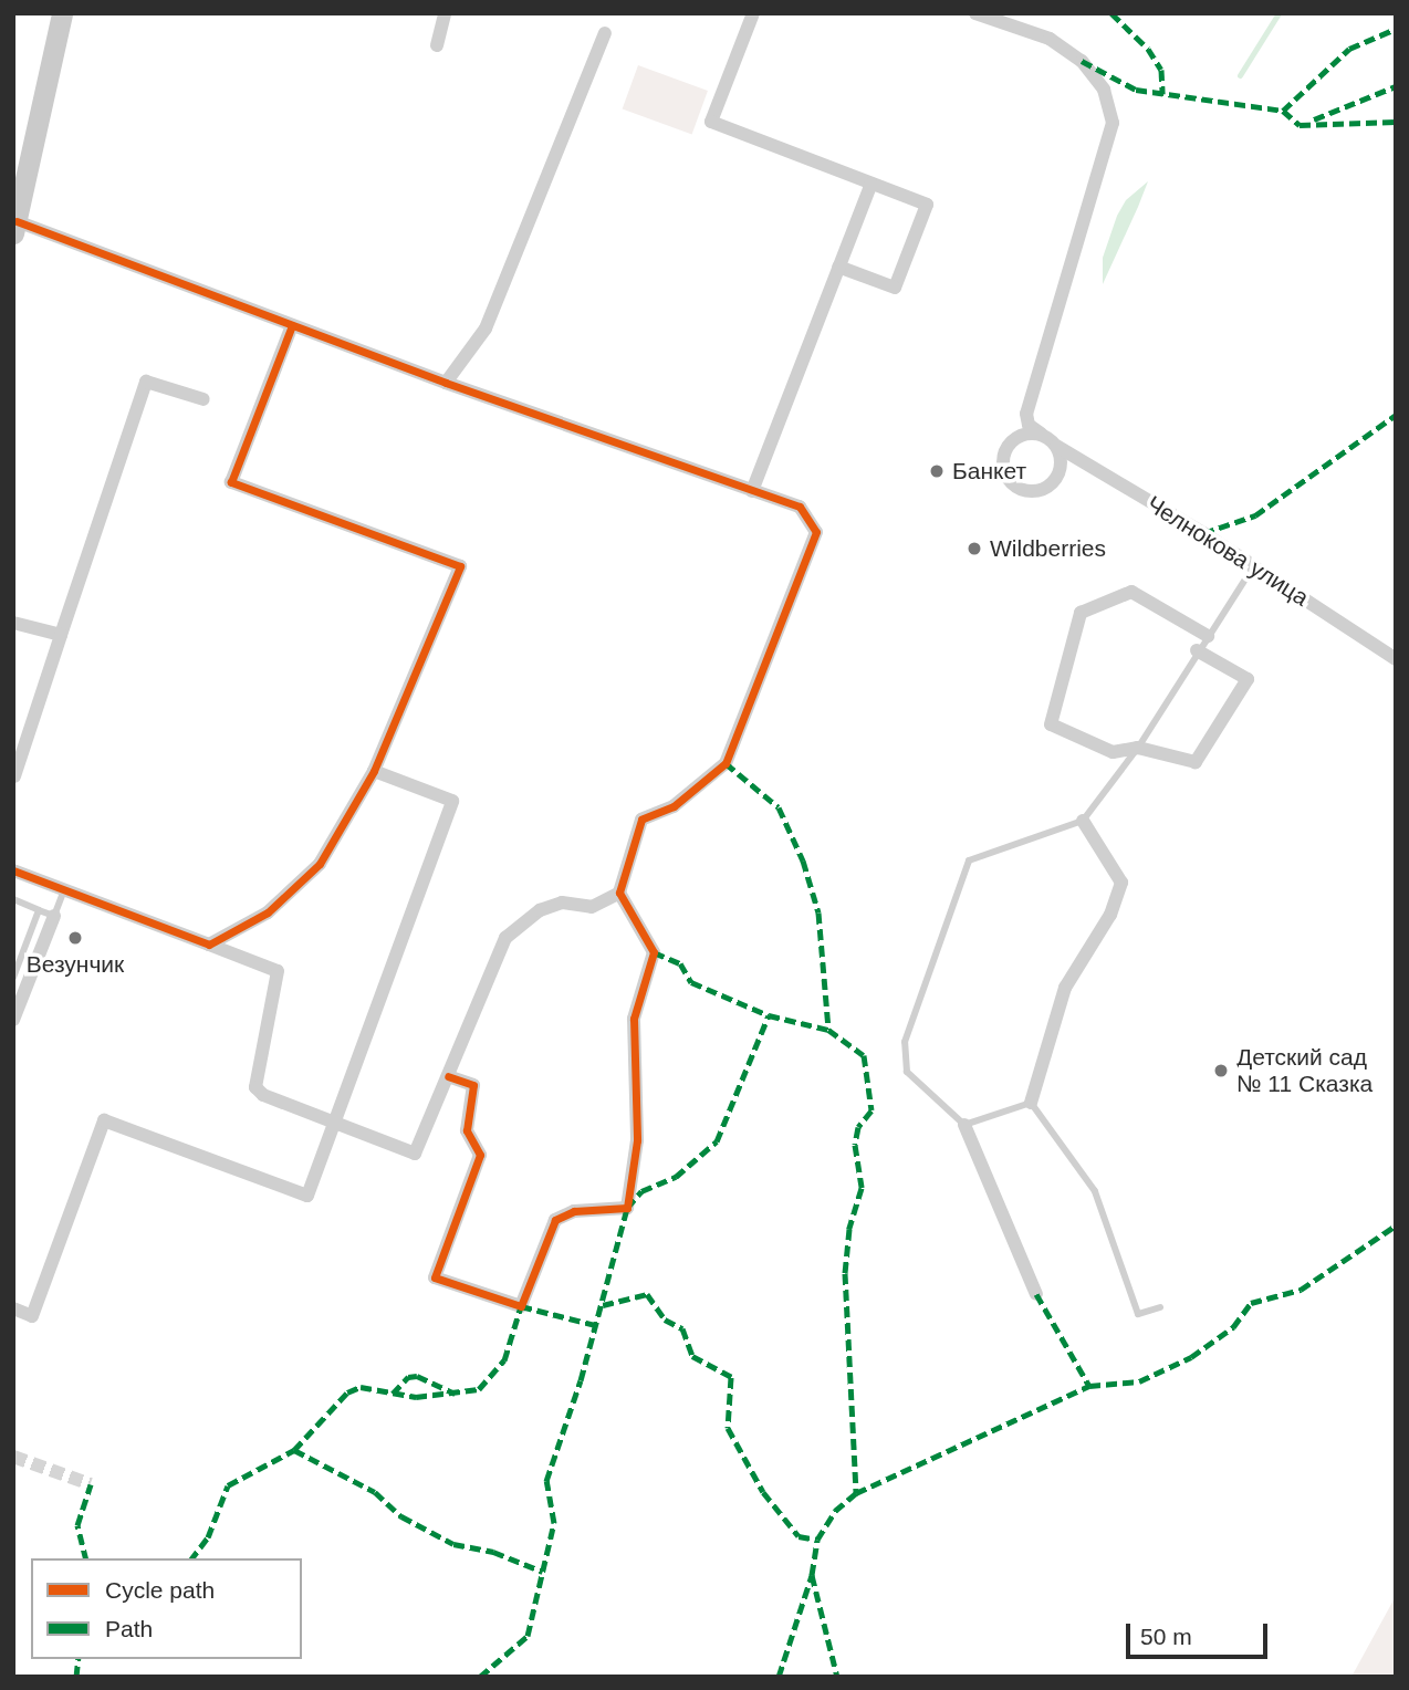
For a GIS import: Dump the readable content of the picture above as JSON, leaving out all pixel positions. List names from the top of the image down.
{
  "streets": {
    "street": ["Челнокова улица"]
  },
  "places": [
    "Банкет",
    "Wildberries",
    "Везунчик",
    "Детский сад № 11 Сказка"
  ],
  "legend": ["Cycle path", "Path"],
  "scale_bar": "50 m"
}
